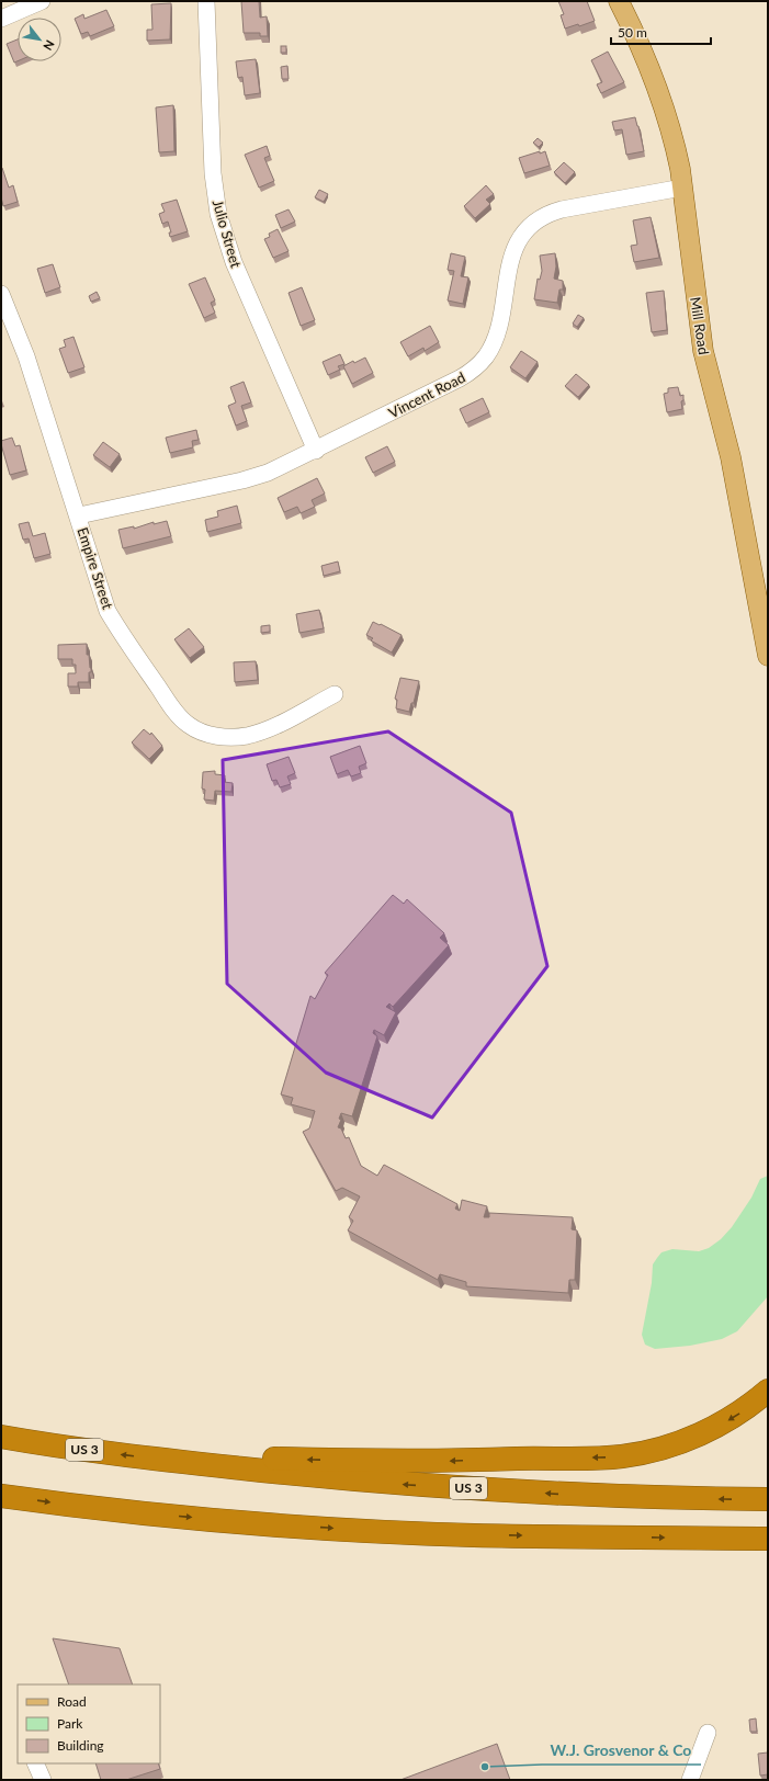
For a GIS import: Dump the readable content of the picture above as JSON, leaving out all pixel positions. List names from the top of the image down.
{
  "streets": {
    "highway": ["US 3"],
    "main road": ["Mill Road"],
    "street": ["Julio Street", "Vincent Road", "Empire Street"]
  },
  "crossings": [
    ["Julio Street", "Vincent Road"],
    ["Mill Road", "Vincent Road"],
    ["Vincent Road", "Empire Street"]
  ],
  "places": ["W.J. Grosvenor & Co"],
  "legend": ["Road", "Park", "Building"],
  "scale_bar": "50 m",
  "north": "bottom right"
}
